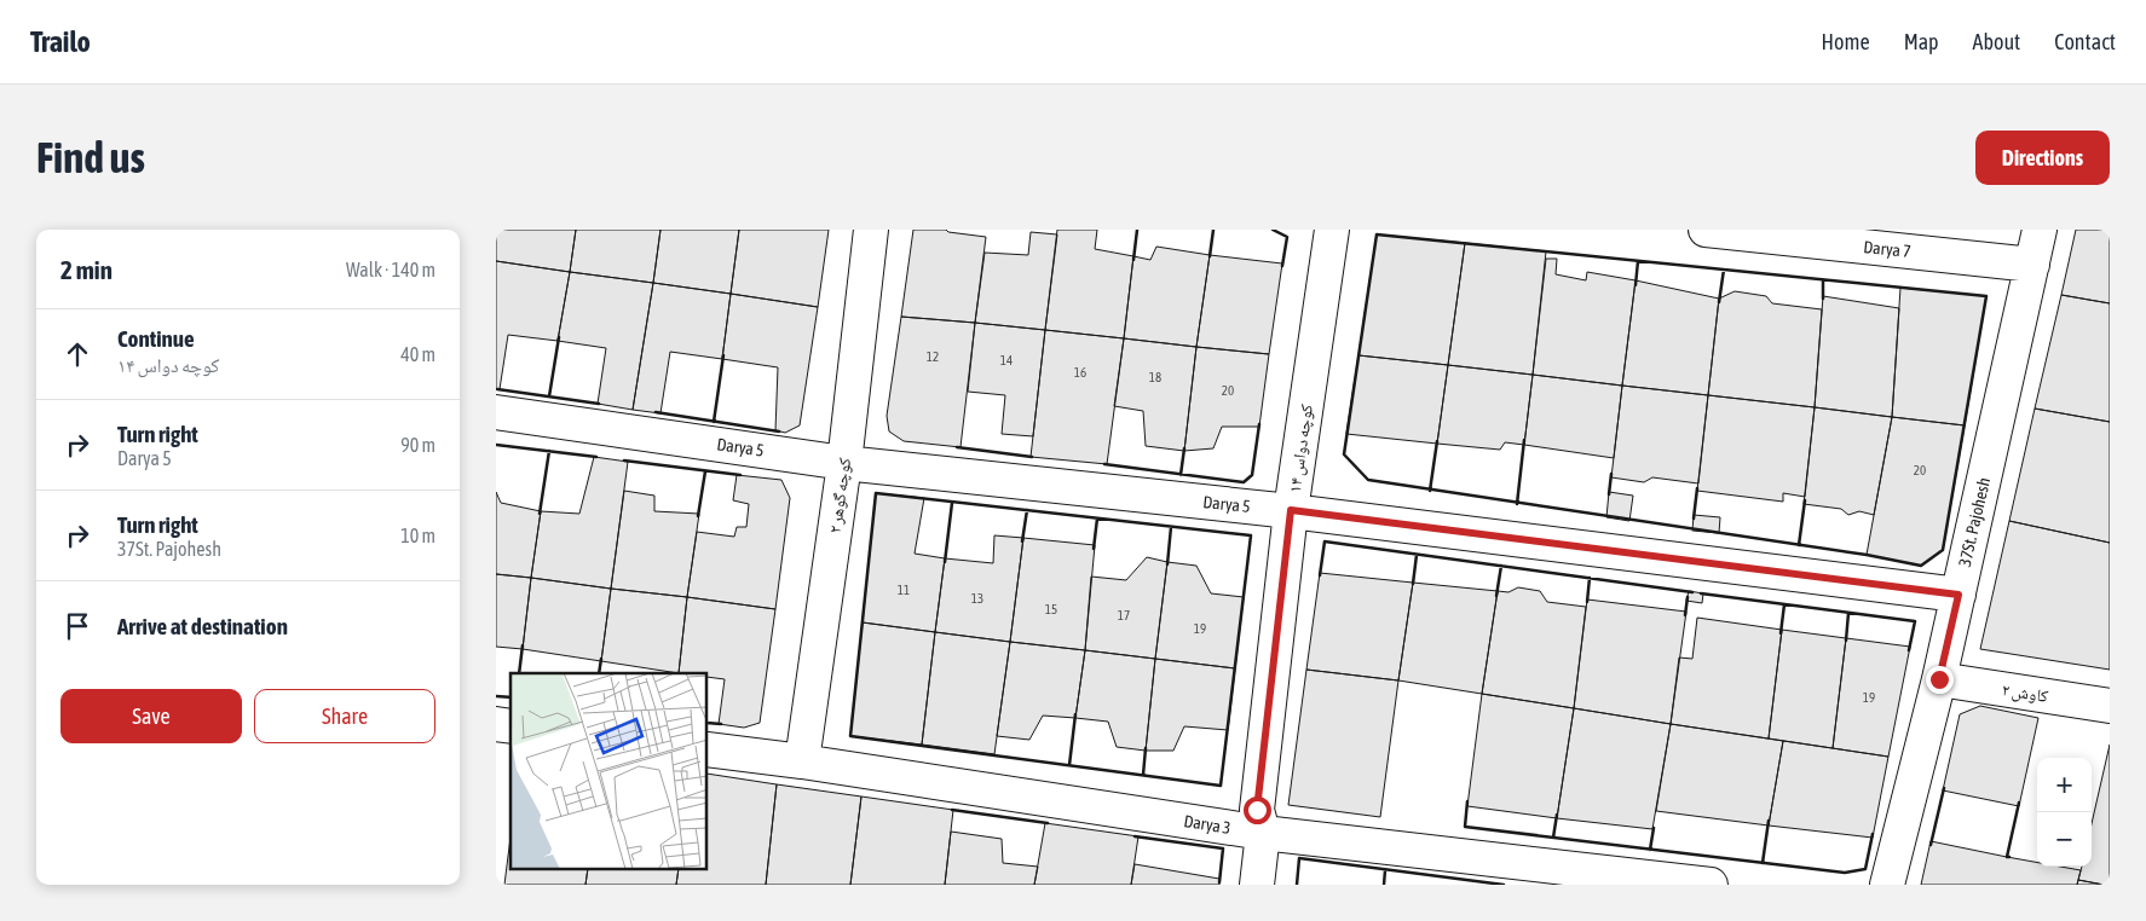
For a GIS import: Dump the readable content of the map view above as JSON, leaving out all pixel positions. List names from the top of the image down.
{
  "streets": {
    "street": [
      "Darya 7",
      "Darya 5",
      "کوچه دواس ۱۴",
      "کوچه گوهر ۲",
      "37St. Pajohesh",
      "کاوش ۲",
      "Darya 3"
    ]
  },
  "crossings": [
    ["Darya 7", "37St. Pajohesh"],
    ["Darya 5", "کوچه دواس ۱۴"],
    ["Darya 5", "کوچه گوهر ۲"],
    ["Darya 5", "37St. Pajohesh"],
    ["کوچه دواس ۱۴", "Darya 3"],
    ["کوچه گوهر ۲", "Darya 3"],
    ["37St. Pajohesh", "کاوش ۲"]
  ],
  "house_numbers": [
    "12",
    "14",
    "16",
    "18",
    "20",
    "20",
    "11",
    "13",
    "15",
    "17",
    "19",
    "19"
  ],
  "page": {
    "header": "Trailo",
    "nav": [
      "Home",
      "Map",
      "About",
      "Contact"
    ],
    "buttons": [
      "Directions",
      ["Save", "Share"]
    ],
    "title": "Find us",
    "heading": ["2 min", "Walk · 140 m"],
    "list": [
      ["Continue", "کوچه دواس ۱۴", "40 m"],
      ["Turn right", "Darya 5", "90 m"],
      ["Turn right", "37St. Pajohesh", "10 m"],
      "Arrive at destination"
    ],
    "map_buttons": ["+", "−"]
  }
}
